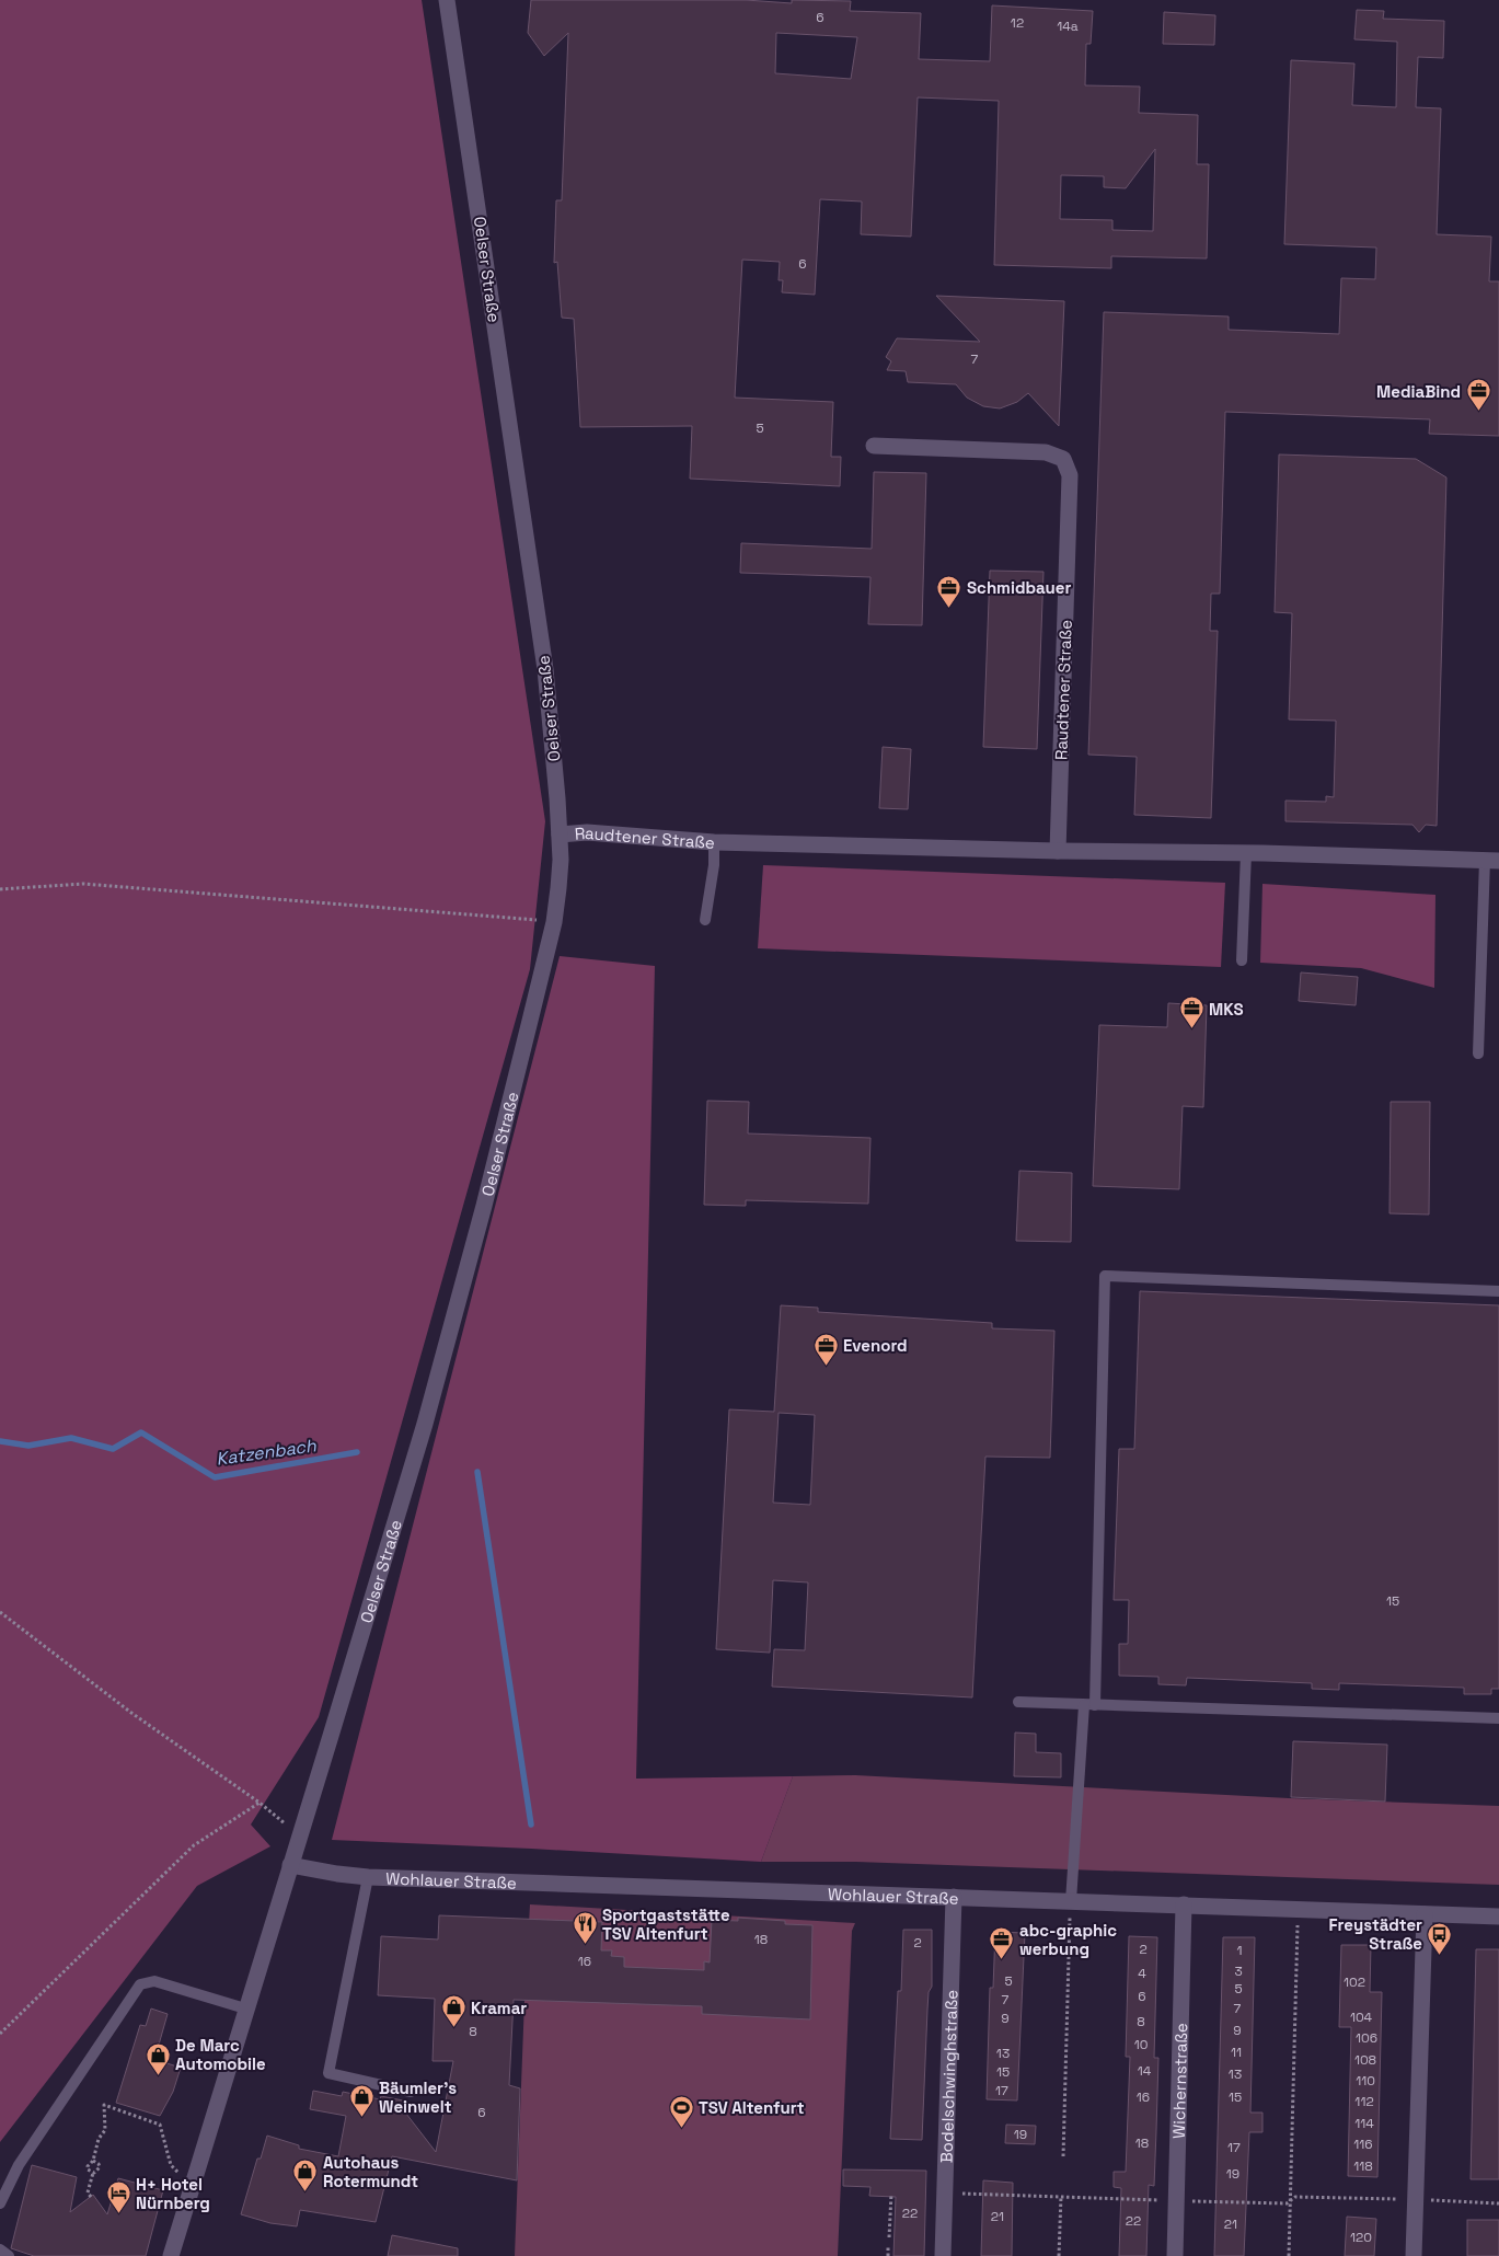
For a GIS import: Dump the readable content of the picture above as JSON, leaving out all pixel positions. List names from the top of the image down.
{
  "streets": {
    "street": [
      "Oelser Straße",
      "Raudtener Straße",
      "Wohlauer Straße",
      "Bodelschwinghstraße",
      "Wichernstraße"
    ]
  },
  "crossings": [
    ["Oelser Straße", "Raudtener Straße"],
    ["Oelser Straße", "Wohlauer Straße"],
    ["Wohlauer Straße", "Bodelschwinghstraße"],
    ["Wohlauer Straße", "Wichernstraße"]
  ],
  "water": ["Katzenbach"],
  "places": {
    "office": [
      "MediaBind",
      "Schmidbauer",
      "MKS",
      "Evenord",
      "abc-graphic werbung"
    ],
    "restaurant": ["Sportgaststätte TSV Altenfurt"],
    "bus stop": ["Freystädter Straße"],
    "shop": [
      "Kramar",
      "De Marc Automobile",
      "Bäumler's Weinwelt",
      "Autohaus Rotermundt"
    ],
    "sports": ["TSV Altenfurt"],
    "hotel": ["H+ Hotel Nürnberg"]
  },
  "house_numbers": [
    "6",
    "12",
    "14a",
    "6",
    "7",
    "5",
    "15",
    "18",
    "2",
    "2",
    "1",
    "16",
    "3",
    "4",
    "5",
    "102",
    "5",
    "6",
    "7",
    "7",
    "104",
    "9",
    "8",
    "9",
    "8",
    "106",
    "10",
    "11",
    "13",
    "108",
    "14",
    "15",
    "13",
    "110",
    "17",
    "16",
    "15",
    "112",
    "6",
    "114",
    "19",
    "18",
    "116",
    "17",
    "118",
    "19",
    "22",
    "21",
    "22",
    "21",
    "120"
  ]
}
